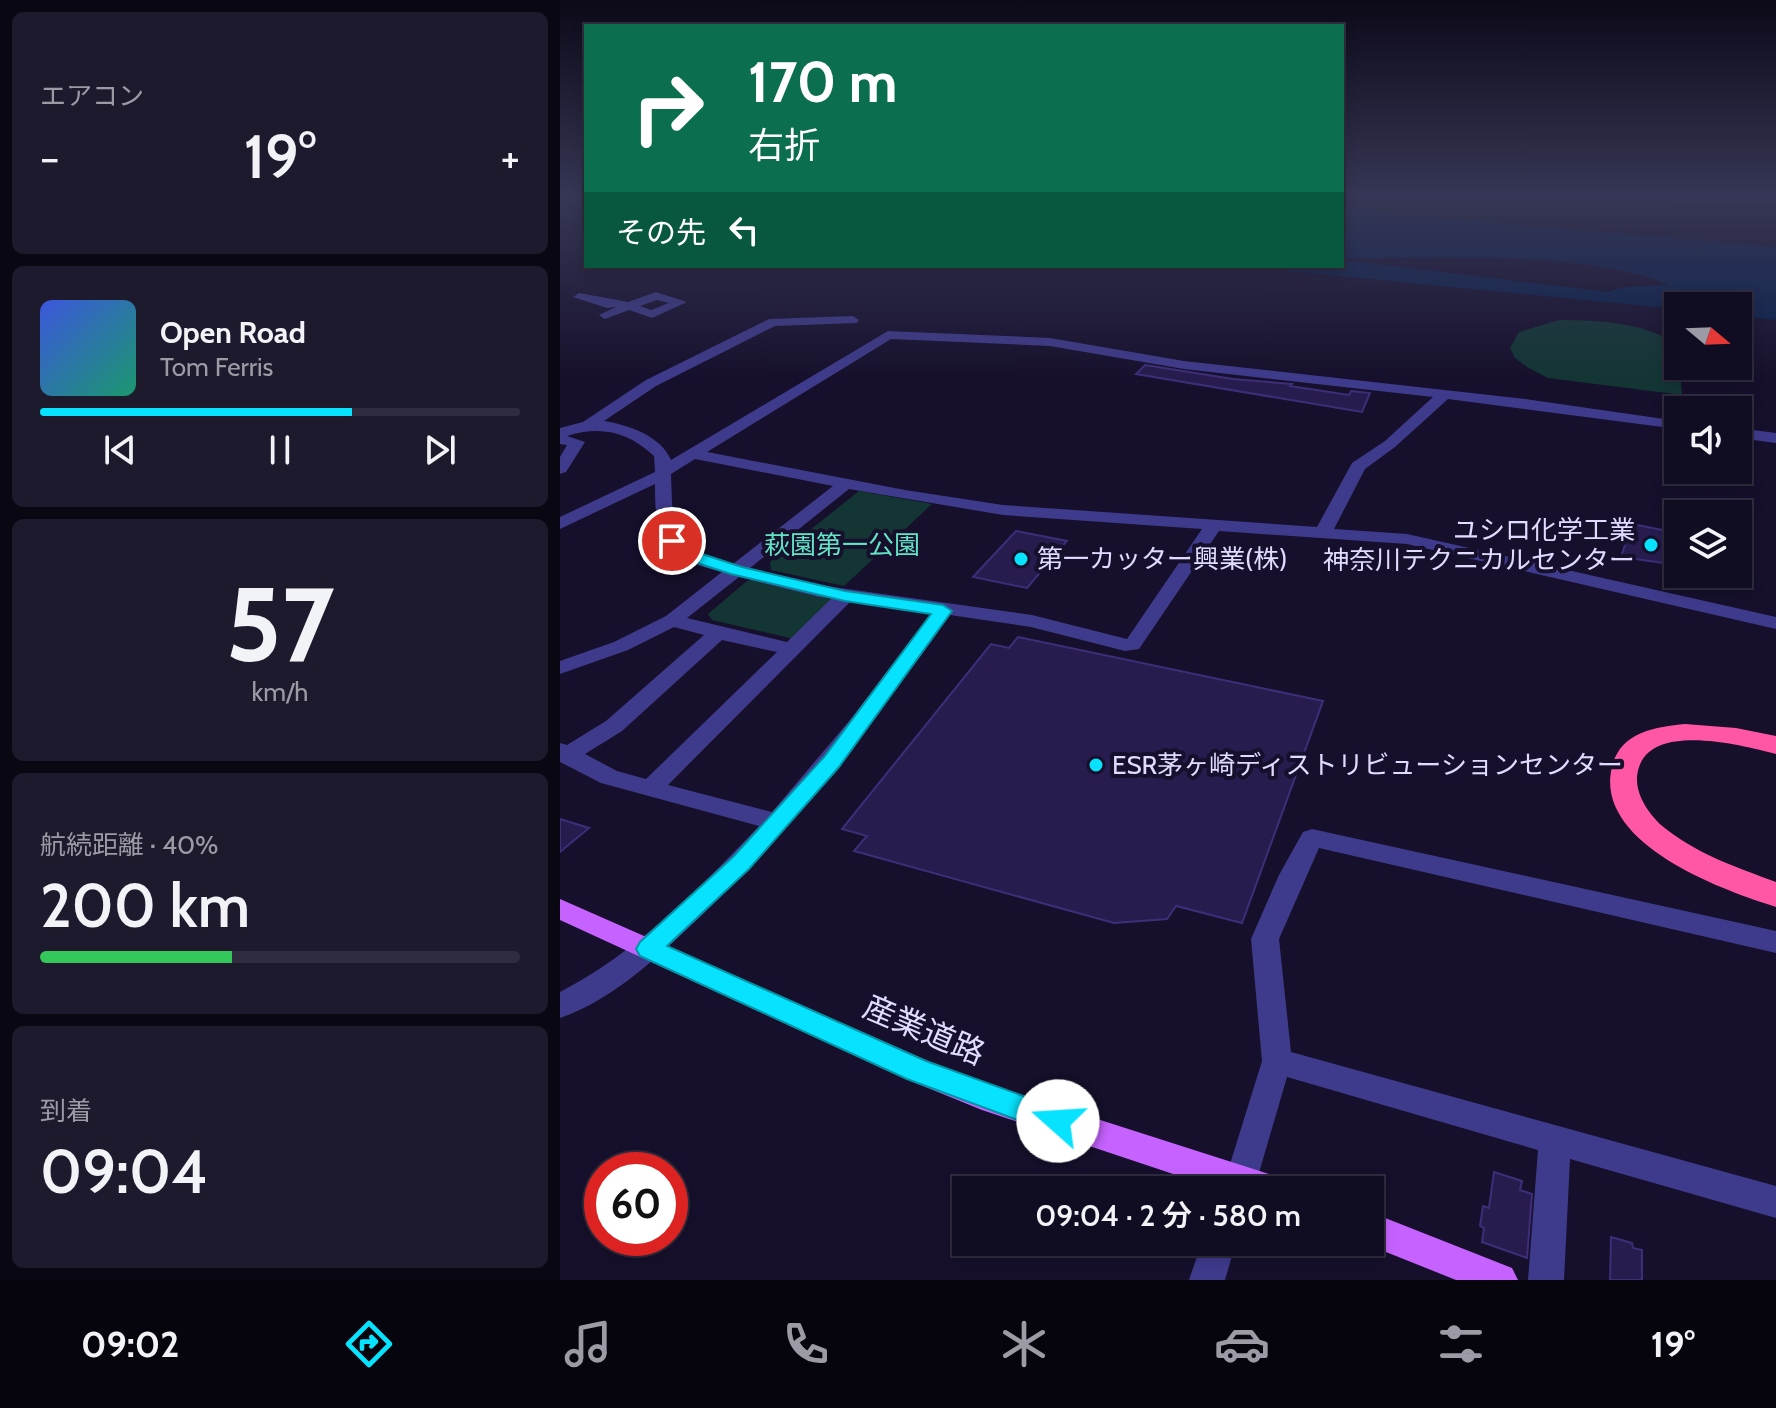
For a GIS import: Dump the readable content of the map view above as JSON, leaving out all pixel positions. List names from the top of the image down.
{
  "streets": {
    "main road": ["産業道路"]
  },
  "parks": ["萩園第一公園"],
  "places": ["ユシロ化学工業 神奈川テクニカルセンター", "第一カッター興業(株)", "ESR茅ヶ崎ディストリビューションセンター"],
  "north": "right",
  "page": {
    "tile": [
      "エアコン",
      ["57", "km/h"],
      ["航続距離 · 40%", "200 km"],
      ["到着", "09:04"]
    ],
    "turn": ["170 m", "右折"],
    "heat": ["−", "19°", "+"],
    "then": "その先",
    "song": ["Open Road", "Tom Ferris"],
    "limit": "60",
    "trip": "09:04 · 2 分 · 580 m",
    "tabs": ["09:02", "19°"]
  }
}
